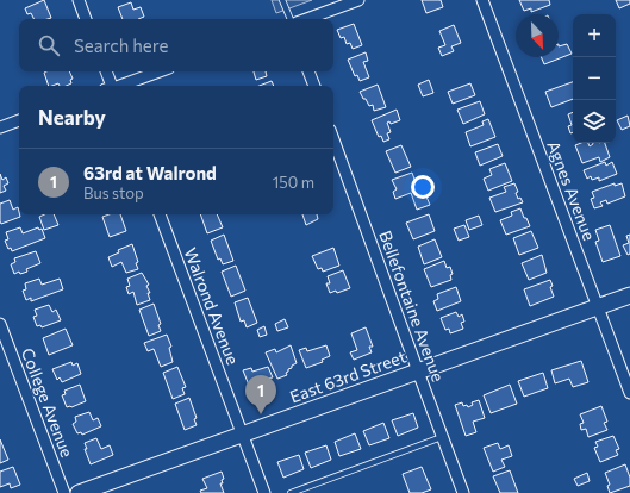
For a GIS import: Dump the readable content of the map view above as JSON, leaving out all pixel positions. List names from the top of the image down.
{
  "streets": {
    "main road": ["East 63rd Street"],
    "street": [
      "Agnes Avenue",
      "Walrond Avenue",
      "Bellefontaine Avenue",
      "College Avenue"
    ]
  },
  "crossings": [
    ["Agnes Avenue", "East 63rd Street"],
    ["Walrond Avenue", "East 63rd Street"],
    ["Bellefontaine Avenue", "East 63rd Street"]
  ],
  "north": "bottom right",
  "page": {
    "map_buttons": ["+", "−"],
    "search": "Search here",
    "heading": "Nearby",
    "list": [
      {
        "mark": "1",
        "name": "63rd at Walrond",
        "note": "Bus stop",
        "value": "150 m"
      }
    ],
    "pins": "1"
  }
}
